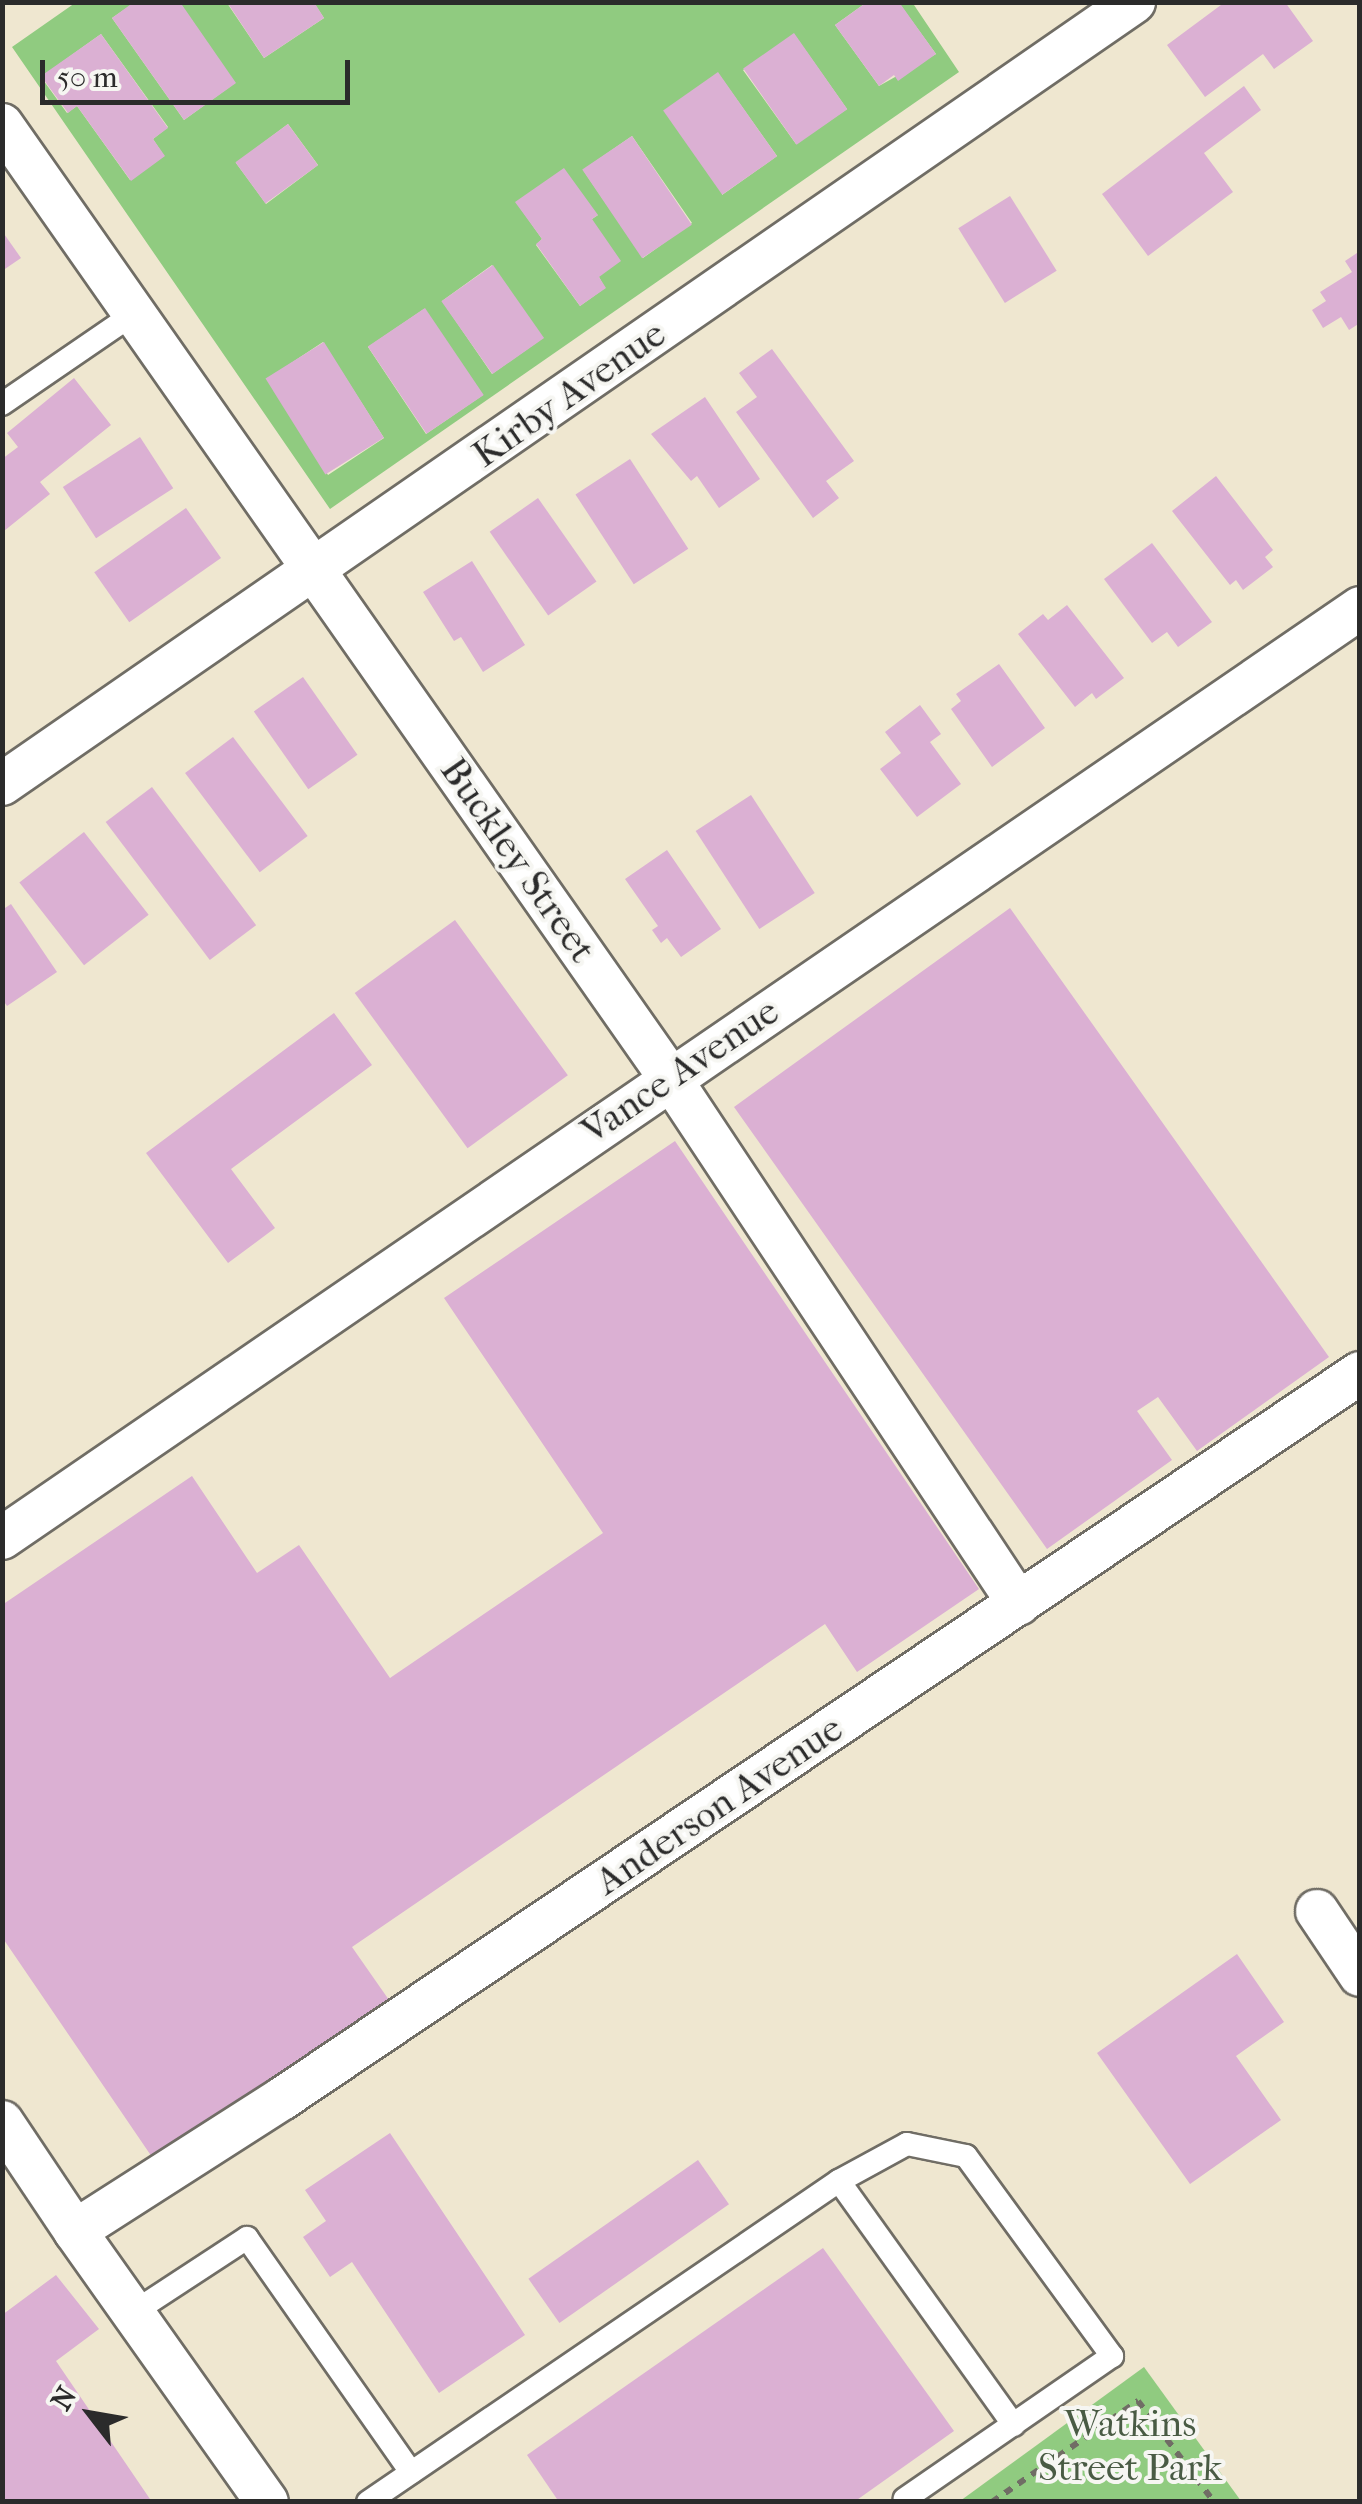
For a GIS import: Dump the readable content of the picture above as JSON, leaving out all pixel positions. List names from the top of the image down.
{
  "streets": {
    "street": [
      "Kirby Avenue",
      "Buckley Street",
      "Vance Avenue",
      "Anderson Avenue"
    ]
  },
  "crossings": [
    ["Kirby Avenue", "Buckley Street"],
    ["Buckley Street", "Vance Avenue"],
    ["Buckley Street", "Anderson Avenue"]
  ],
  "parks": ["Watkins Street Park"],
  "scale_bar": "50 m",
  "north": "top left"
}
